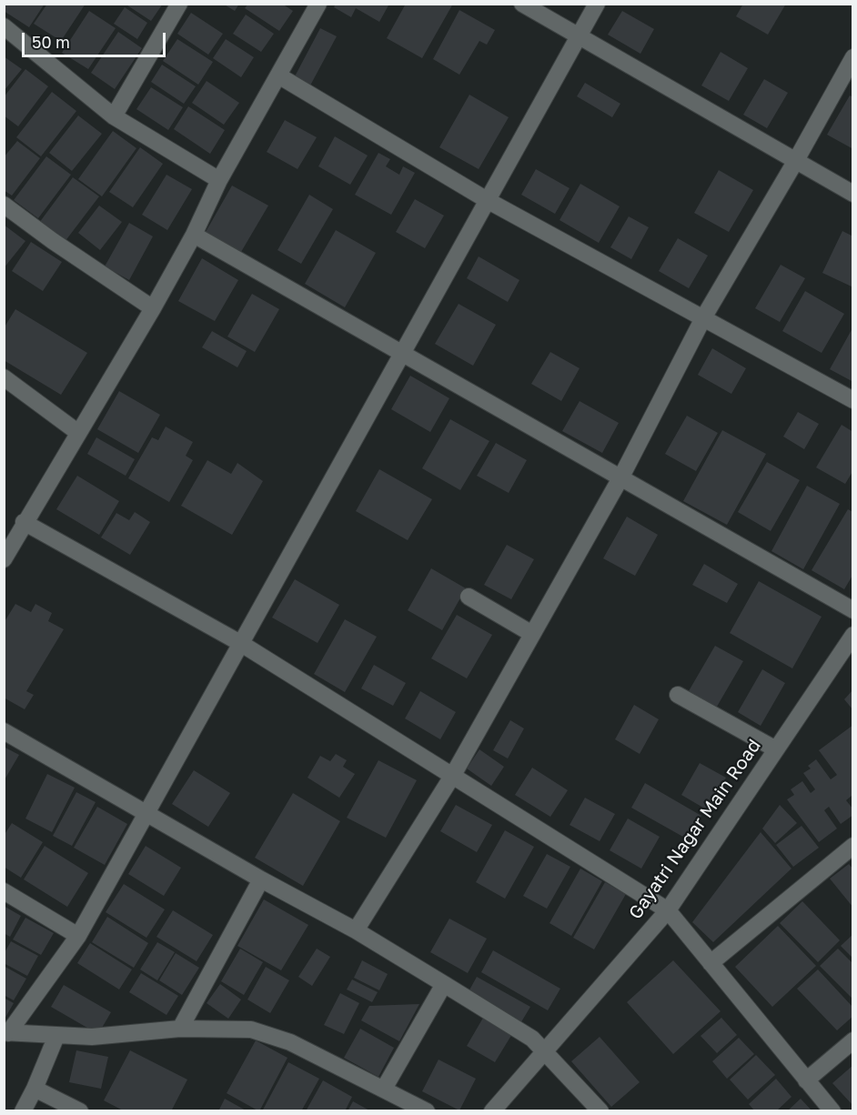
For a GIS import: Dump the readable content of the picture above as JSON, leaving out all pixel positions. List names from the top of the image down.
{
  "streets": {
    "street": ["Gayatri Nagar Main Road"]
  },
  "scale_bar": "50 m"
}
